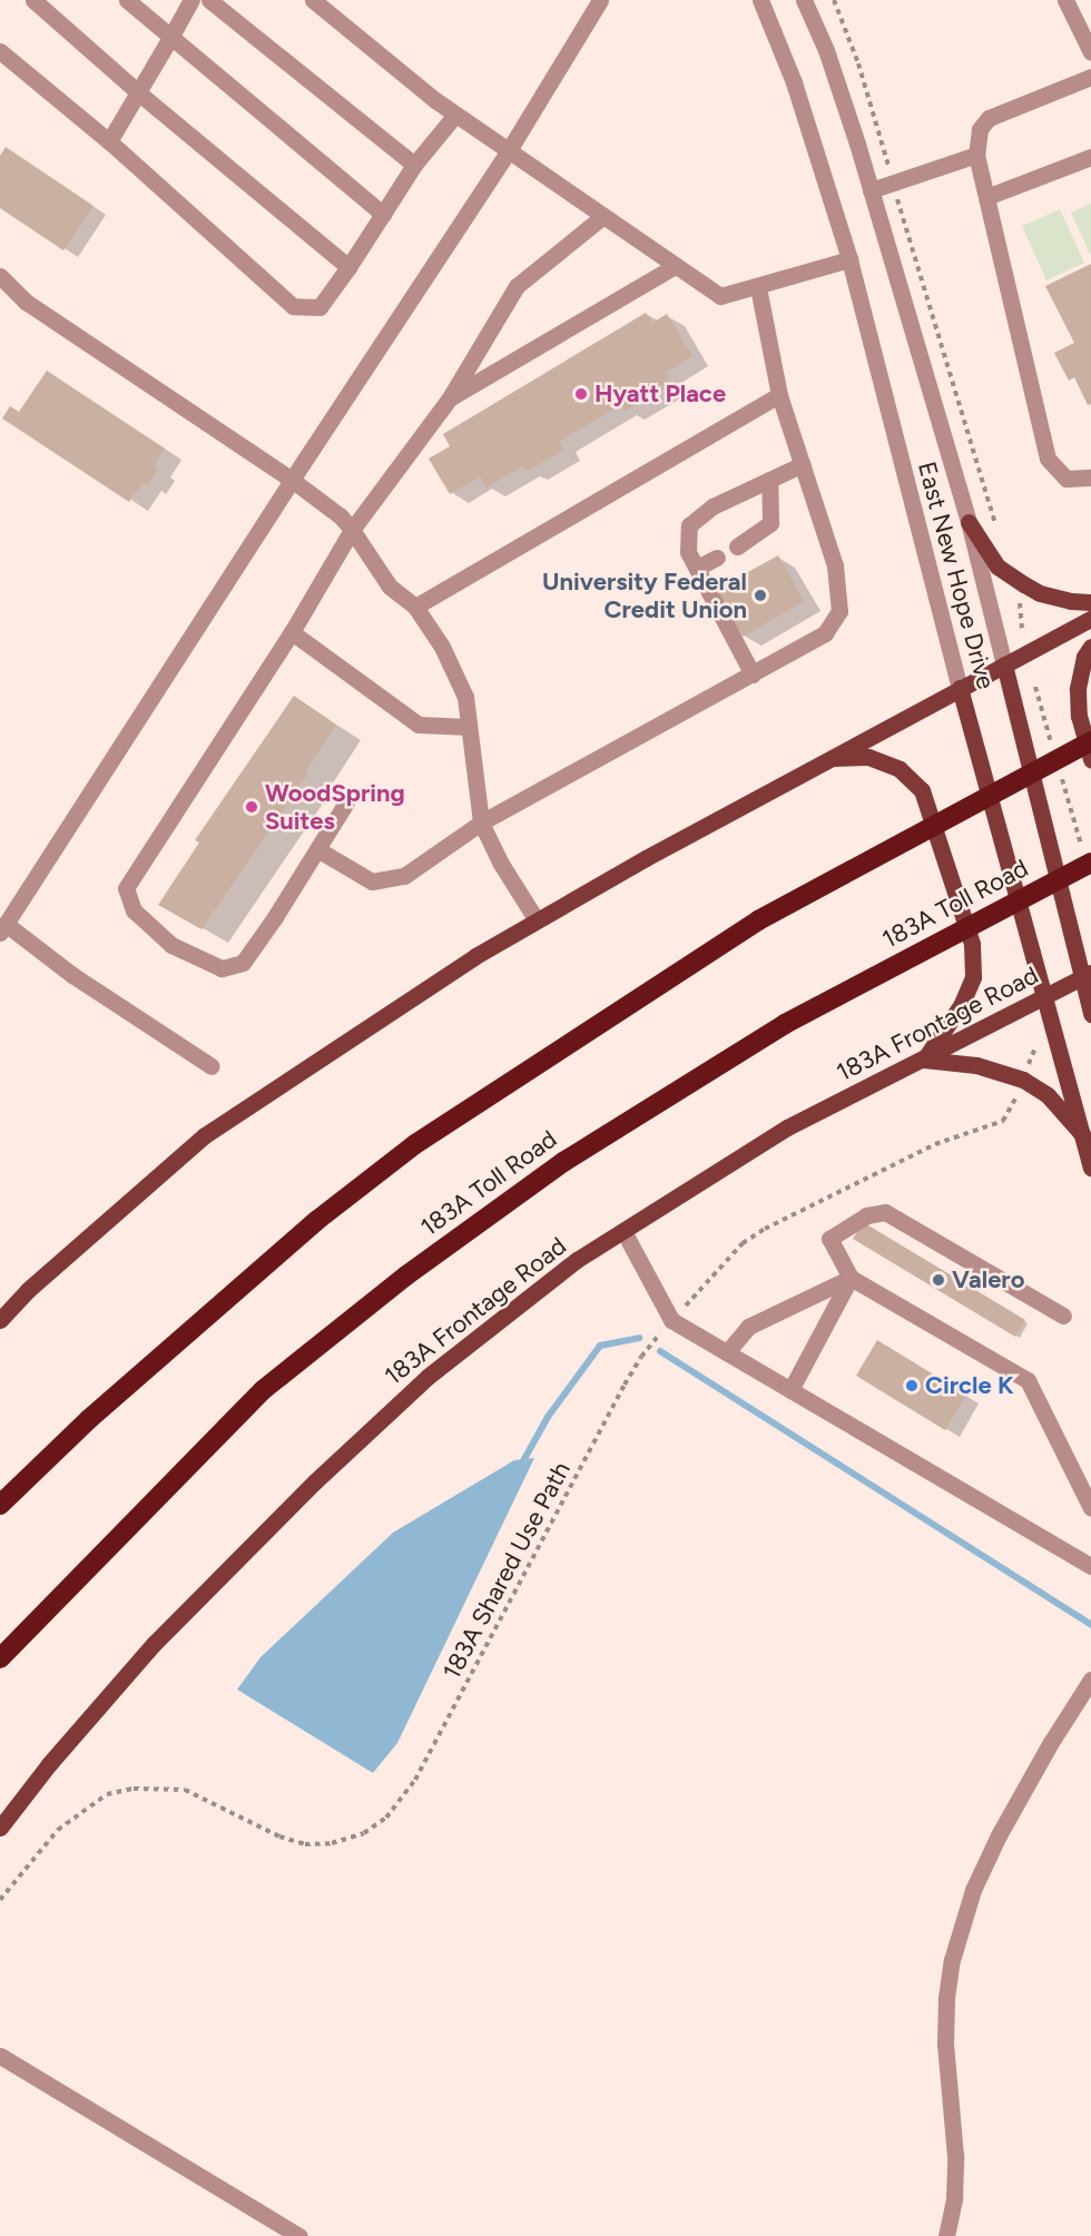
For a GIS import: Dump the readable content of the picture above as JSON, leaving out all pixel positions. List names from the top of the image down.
{
  "streets": {
    "highway": ["183A Toll Road"],
    "main road": ["East New Hope Drive", "183A Frontage Road"],
    "path": ["183A Shared Use Path"]
  },
  "crossings": [
    ["East New Hope Drive", "183A Frontage Road"]
  ],
  "places": [
    "Hyatt Place",
    "University Federal Credit Union",
    "WoodSpring Suites",
    "Valero",
    "Circle K"
  ]
}
